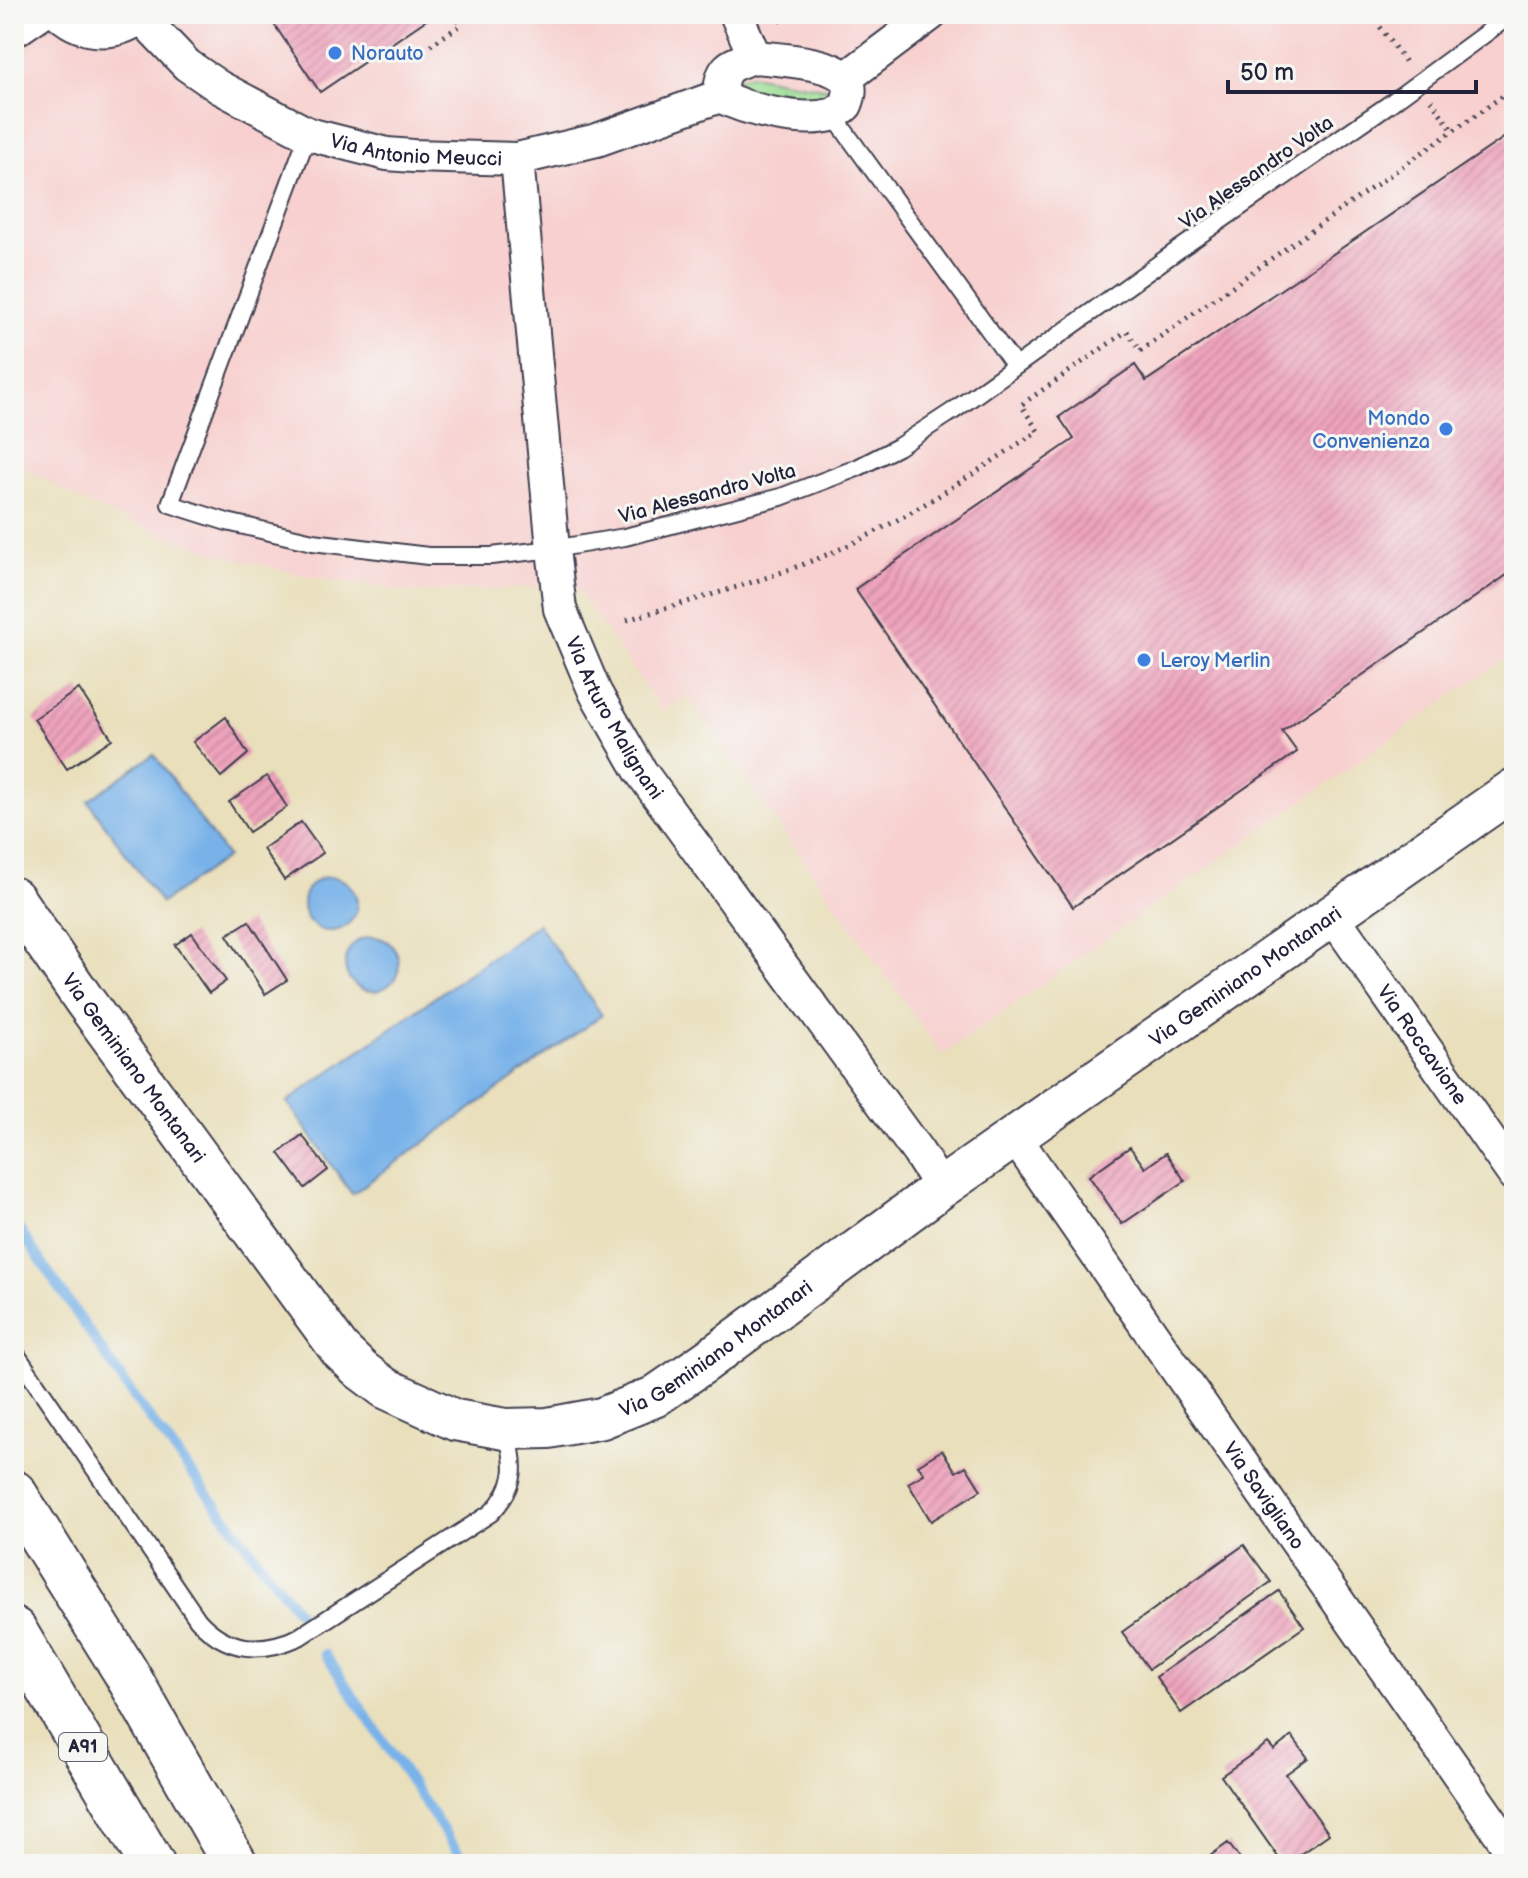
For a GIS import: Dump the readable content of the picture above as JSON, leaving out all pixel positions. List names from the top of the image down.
{
  "streets": {
    "highway": ["A91"],
    "street": [
      "Via Antonio Meucci",
      "Via Arturo Malignani",
      "Via Geminiano Montanari",
      "Via Roccavione",
      "Via Savigliano"
    ],
    "lane": ["Via Alessandro Volta"]
  },
  "crossings": [
    ["Via Antonio Meucci", "Via Alessandro Volta"],
    ["Via Antonio Meucci", "Via Arturo Malignani"],
    ["Via Alessandro Volta", "Via Arturo Malignani"],
    ["Via Arturo Malignani", "Via Geminiano Montanari"],
    ["Via Geminiano Montanari", "Via Roccavione"],
    ["Via Geminiano Montanari", "Via Savigliano"]
  ],
  "places": ["Norauto", "Mondo Convenienza", "Leroy Merlin"],
  "scale_bar": "50 m"
}
